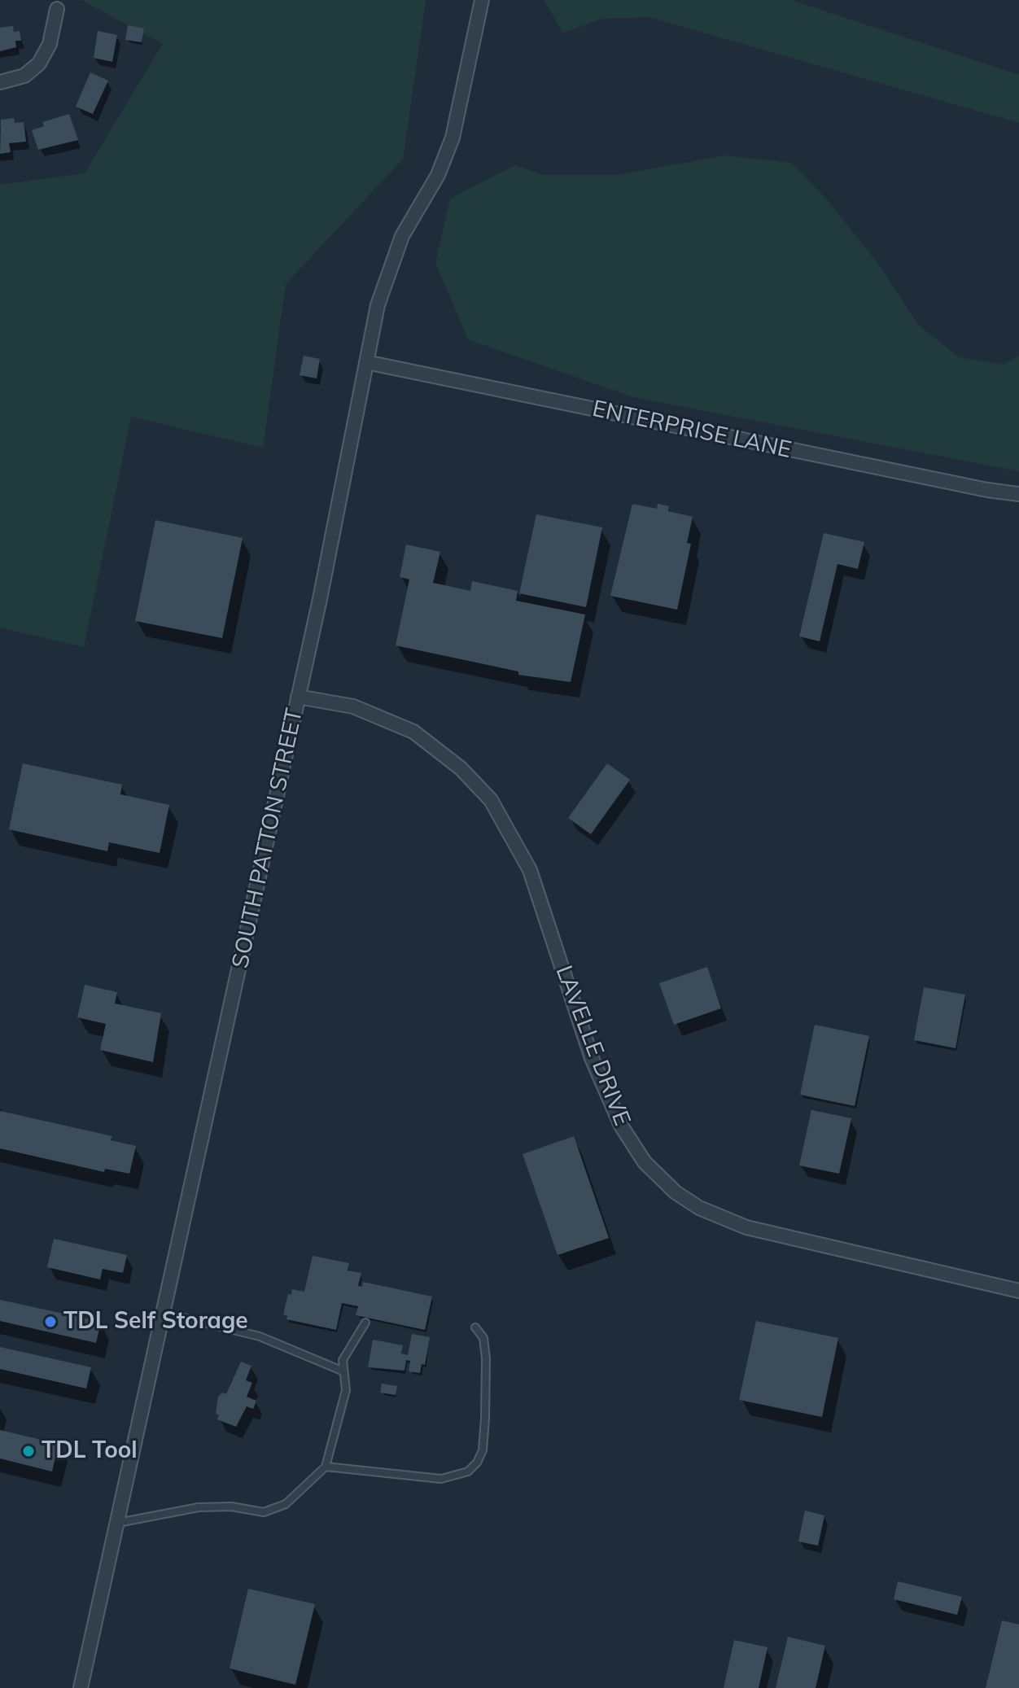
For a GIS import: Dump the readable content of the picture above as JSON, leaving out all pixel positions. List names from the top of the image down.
{
  "streets": {
    "street": ["ENTERPRISE LANE", "SOUTH PATTON STREET", "LAVELLE DRIVE"]
  },
  "crossings": [
    ["ENTERPRISE LANE", "SOUTH PATTON STREET"],
    ["SOUTH PATTON STREET", "LAVELLE DRIVE"]
  ],
  "places": ["TDL Self Storage", "TDL Tool"]
}
